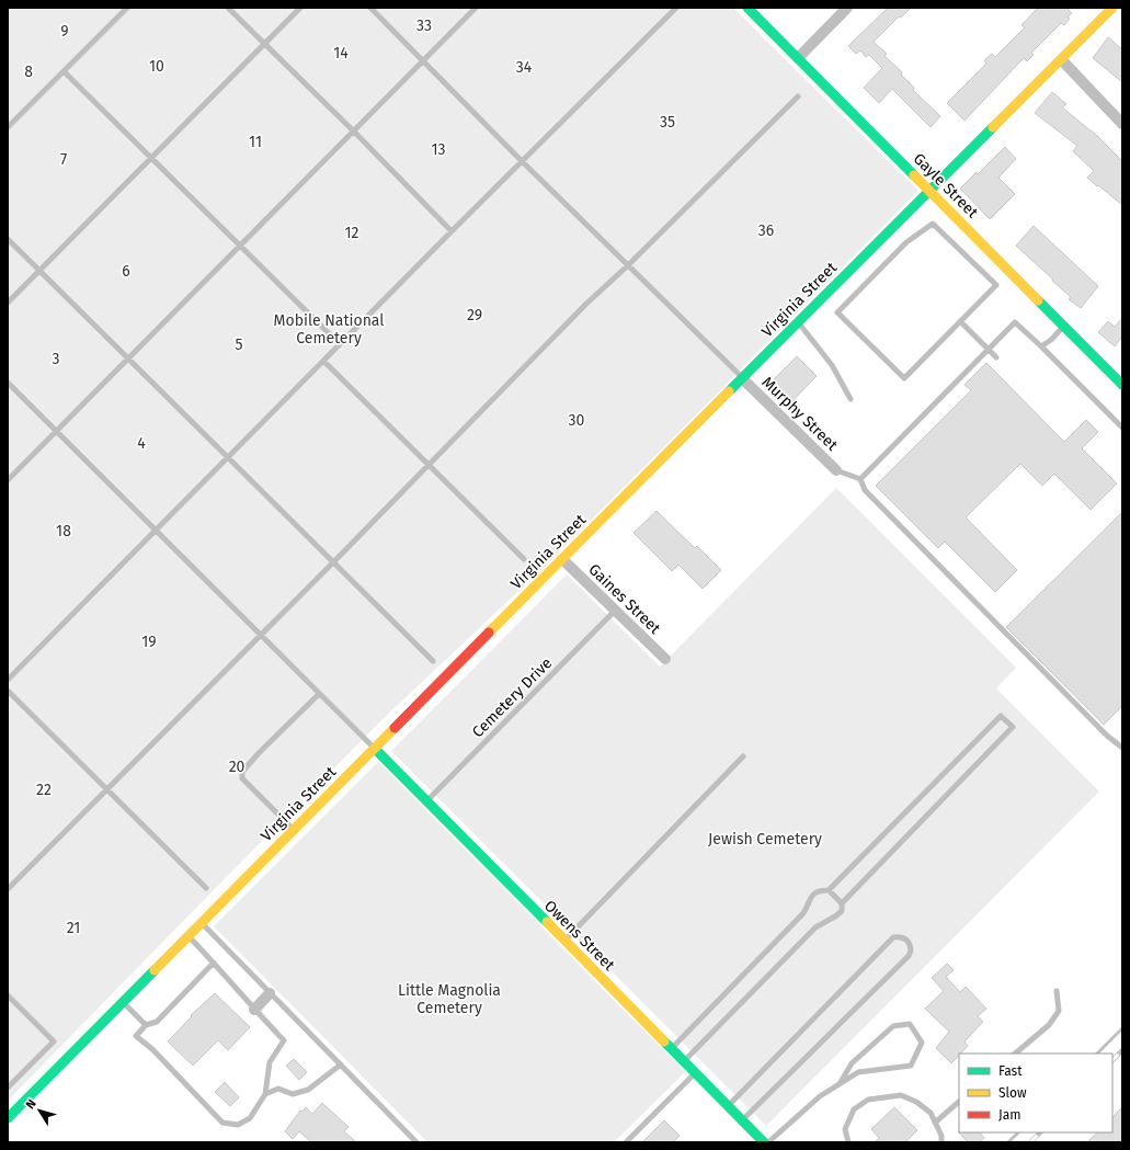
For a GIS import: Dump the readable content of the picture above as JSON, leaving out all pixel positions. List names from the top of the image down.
{
  "streets": {
    "street": [
      "Gayle Street",
      "Virginia Street",
      "Murphy Street",
      "Gaines Street",
      "Owens Street"
    ],
    "lane": ["Cemetery Drive"]
  },
  "crossings": [
    ["Gayle Street", "Virginia Street"],
    ["Virginia Street", "Murphy Street"],
    ["Virginia Street", "Gaines Street"],
    ["Virginia Street", "Owens Street"],
    ["Gaines Street", "Cemetery Drive"],
    ["Cemetery Drive", "Owens Street"]
  ],
  "parks": [
    "33",
    "9",
    "14",
    "10",
    "34",
    "8",
    "35",
    "11",
    "13",
    "7",
    "36",
    "12",
    "6",
    "29",
    "Mobile National Cemetery",
    "5",
    "3",
    "30",
    "4",
    "18",
    "19",
    "20",
    "22",
    "Jewish Cemetery",
    "21",
    "Little Magnolia Cemetery"
  ],
  "legend": ["Fast", "Slow", "Jam"],
  "north": "top left"
}
